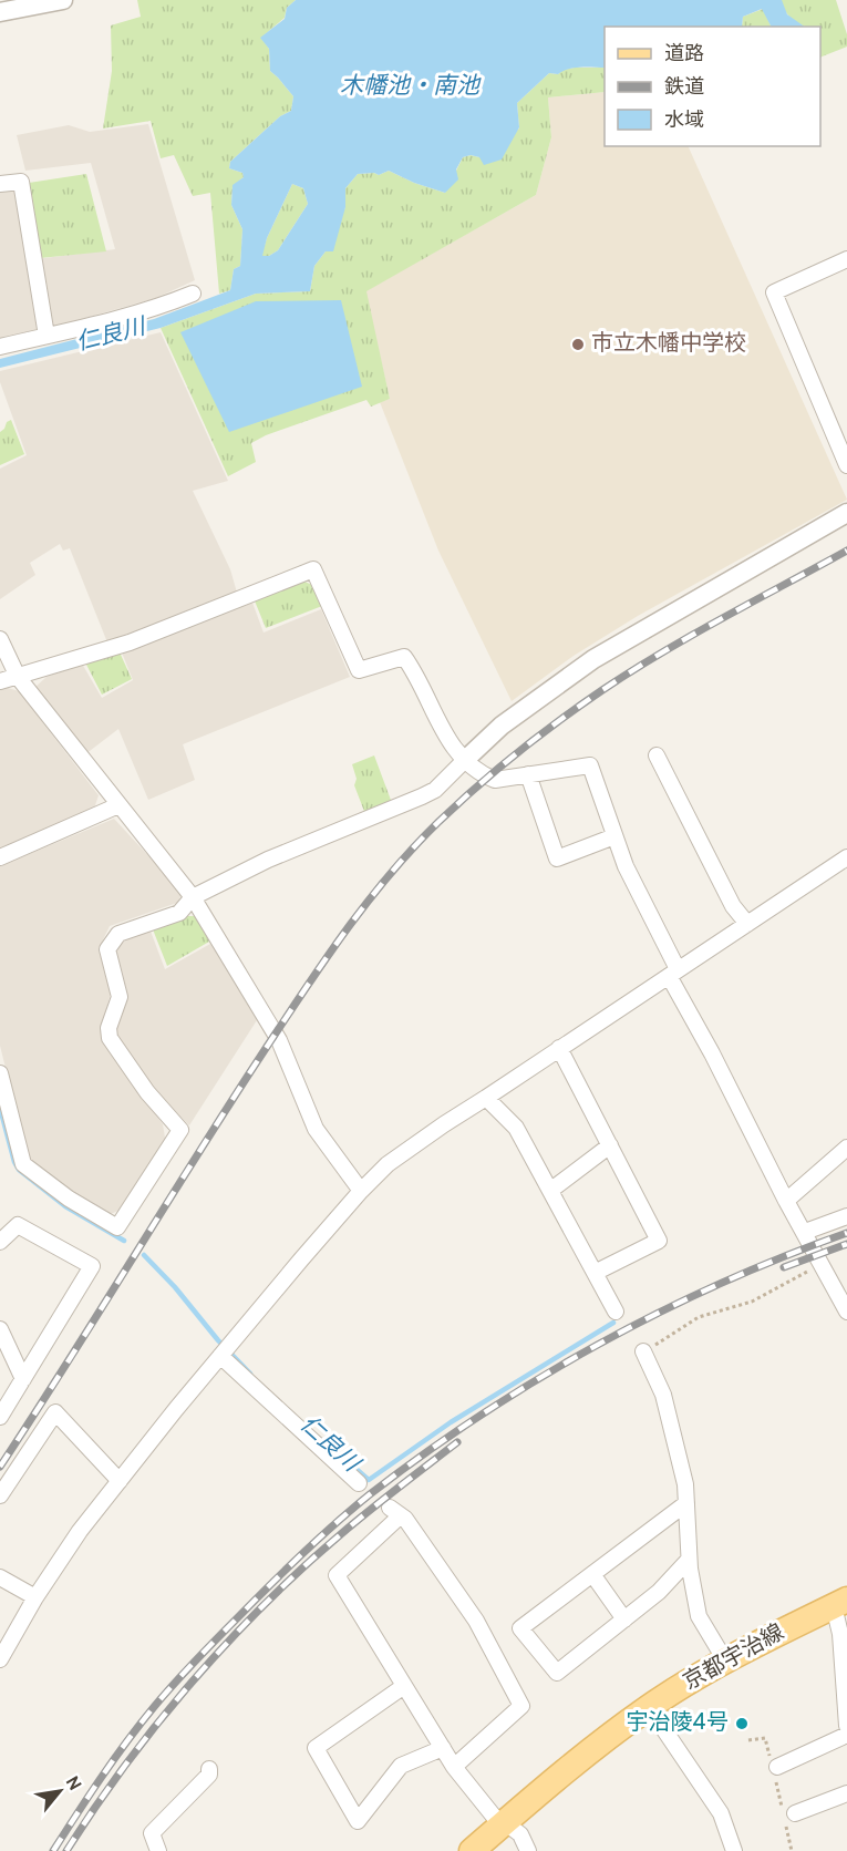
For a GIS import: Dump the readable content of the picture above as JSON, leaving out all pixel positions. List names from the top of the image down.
{
  "streets": {
    "main road": ["京都宇治線"]
  },
  "water": ["木幡池・南池", "仁良川"],
  "places": ["市立木幡中学校", "宇治陵4号"],
  "legend": ["道路", "鉄道", "水域"],
  "north": "top right"
}
